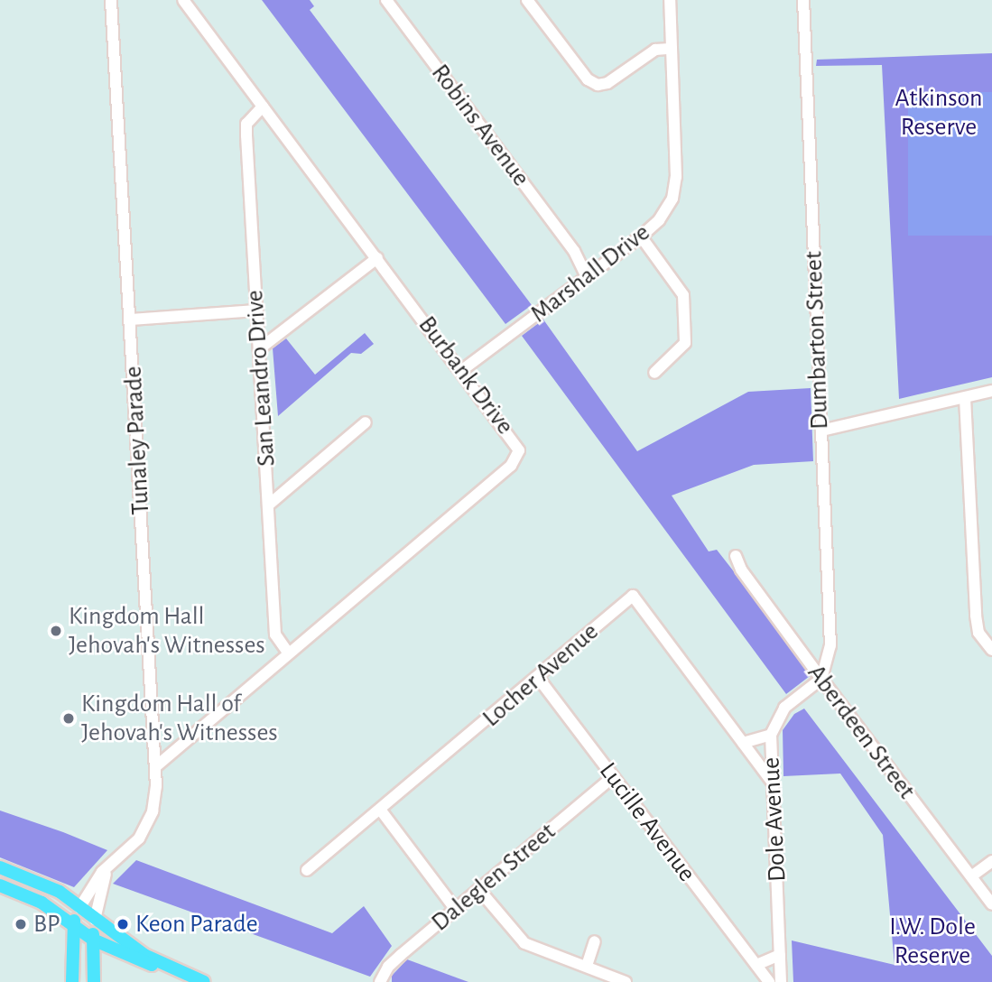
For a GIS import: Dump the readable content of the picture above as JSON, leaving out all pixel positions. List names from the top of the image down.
{
  "streets": {
    "street": [
      "Robins Avenue",
      "Marshall Drive",
      "Dumbarton Street",
      "Burbank Drive",
      "San Leandro Drive",
      "Tunaley Parade",
      "Locher Avenue",
      "Aberdeen Street",
      "Dole Avenue",
      "Lucille Avenue",
      "Daleglen Street"
    ]
  },
  "crossings": [
    ["Robins Avenue", "Marshall Drive"],
    ["Marshall Drive", "Burbank Drive"],
    ["Dumbarton Street", "Aberdeen Street"],
    ["Dumbarton Street", "Dole Avenue"],
    ["Burbank Drive", "San Leandro Drive"],
    ["Burbank Drive", "Tunaley Parade"],
    ["Locher Avenue", "Dole Avenue"],
    ["Locher Avenue", "Lucille Avenue"],
    ["Aberdeen Street", "Dole Avenue"],
    ["Lucille Avenue", "Daleglen Street"]
  ],
  "parks": ["Atkinson Reserve", "I.W. Dole Reserve"],
  "places": [
    "Kingdom Hall Jehovah's Witnesses",
    "Kingdom Hall of Jehovah's Witnesses",
    "BP",
    "Keon Parade"
  ]
}
